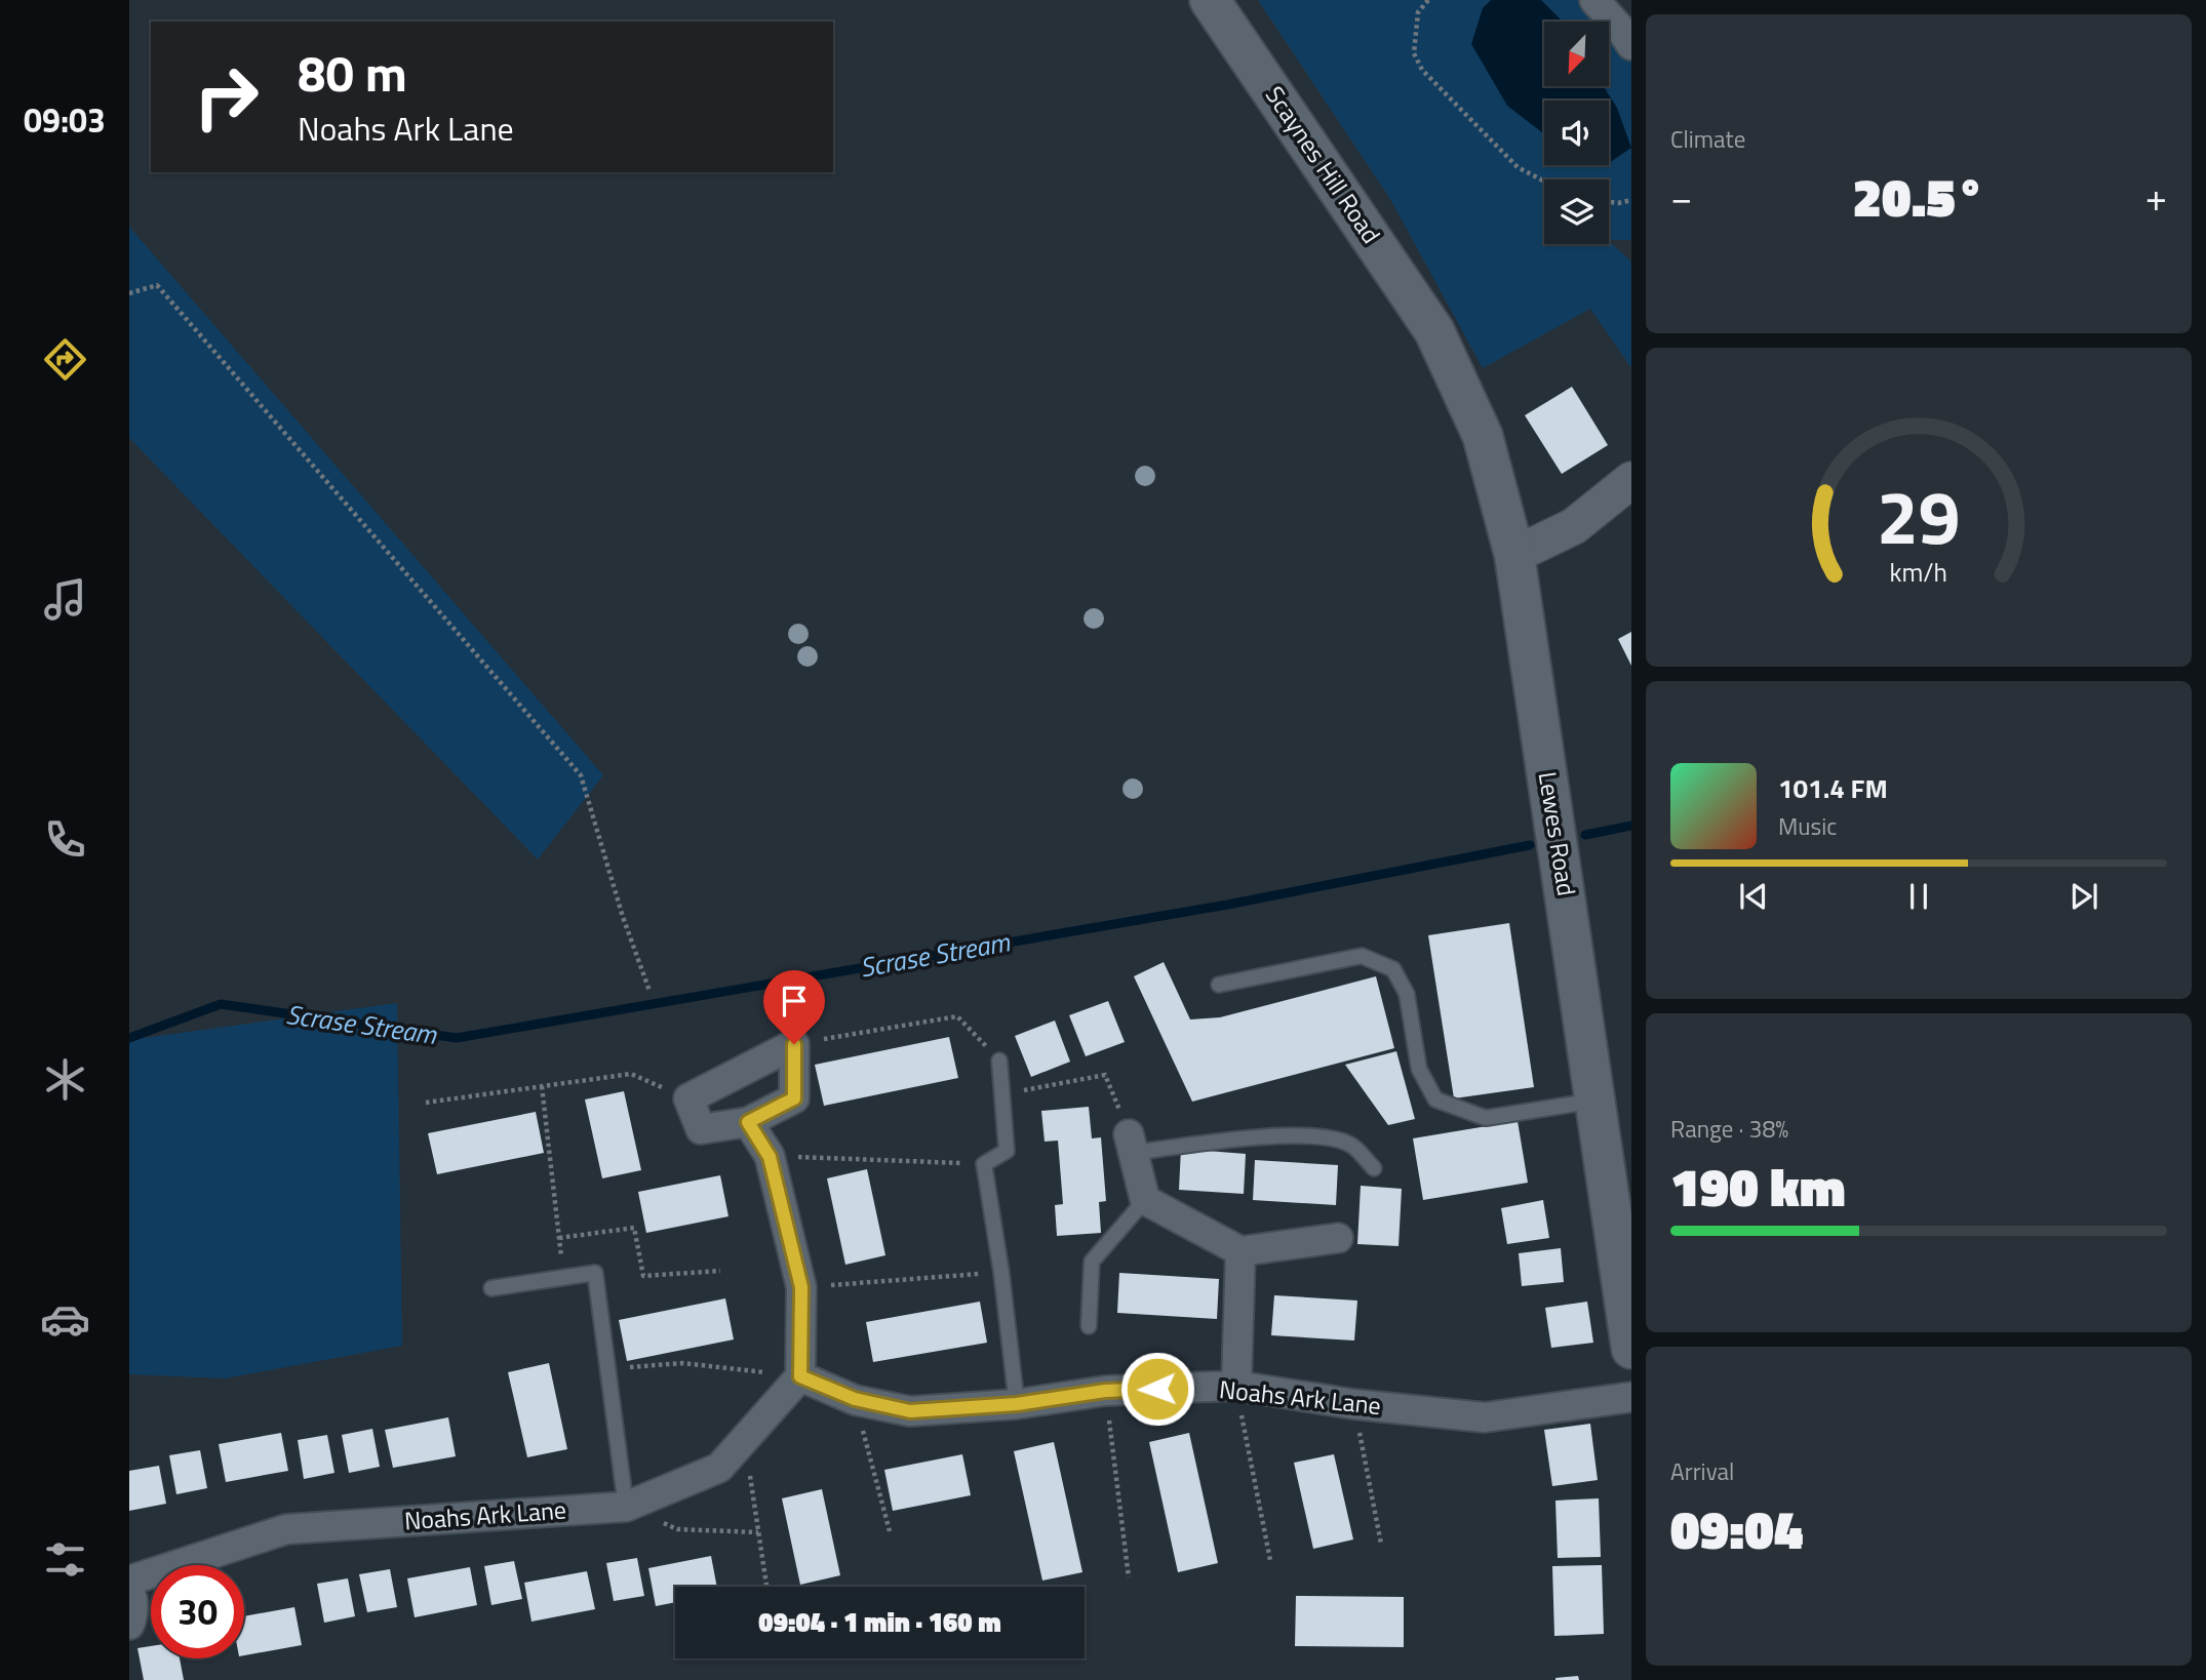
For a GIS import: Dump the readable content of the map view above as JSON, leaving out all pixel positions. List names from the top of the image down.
{
  "streets": {
    "main road": ["Scaynes Hill Road", "Lewes Road"],
    "street": ["Noahs Ark Lane"]
  },
  "crossings": [
    ["Scaynes Hill Road", "Lewes Road"]
  ],
  "water": ["Scrase Stream"],
  "north": "bottom left",
  "page": {
    "tabs": "09:03",
    "tile": [
      "Climate",
      ["Range · 38%", "190 km"],
      ["Arrival", "09:04"]
    ],
    "turn": ["80 m", "Noahs Ark Lane"],
    "heat": ["−", "20.5°", "+"],
    "song": ["101.4 FM", "Music"],
    "limit": "30",
    "trip": "09:04 · 1 min · 160 m",
    "gauge": ["29", "km/h"]
  }
}
